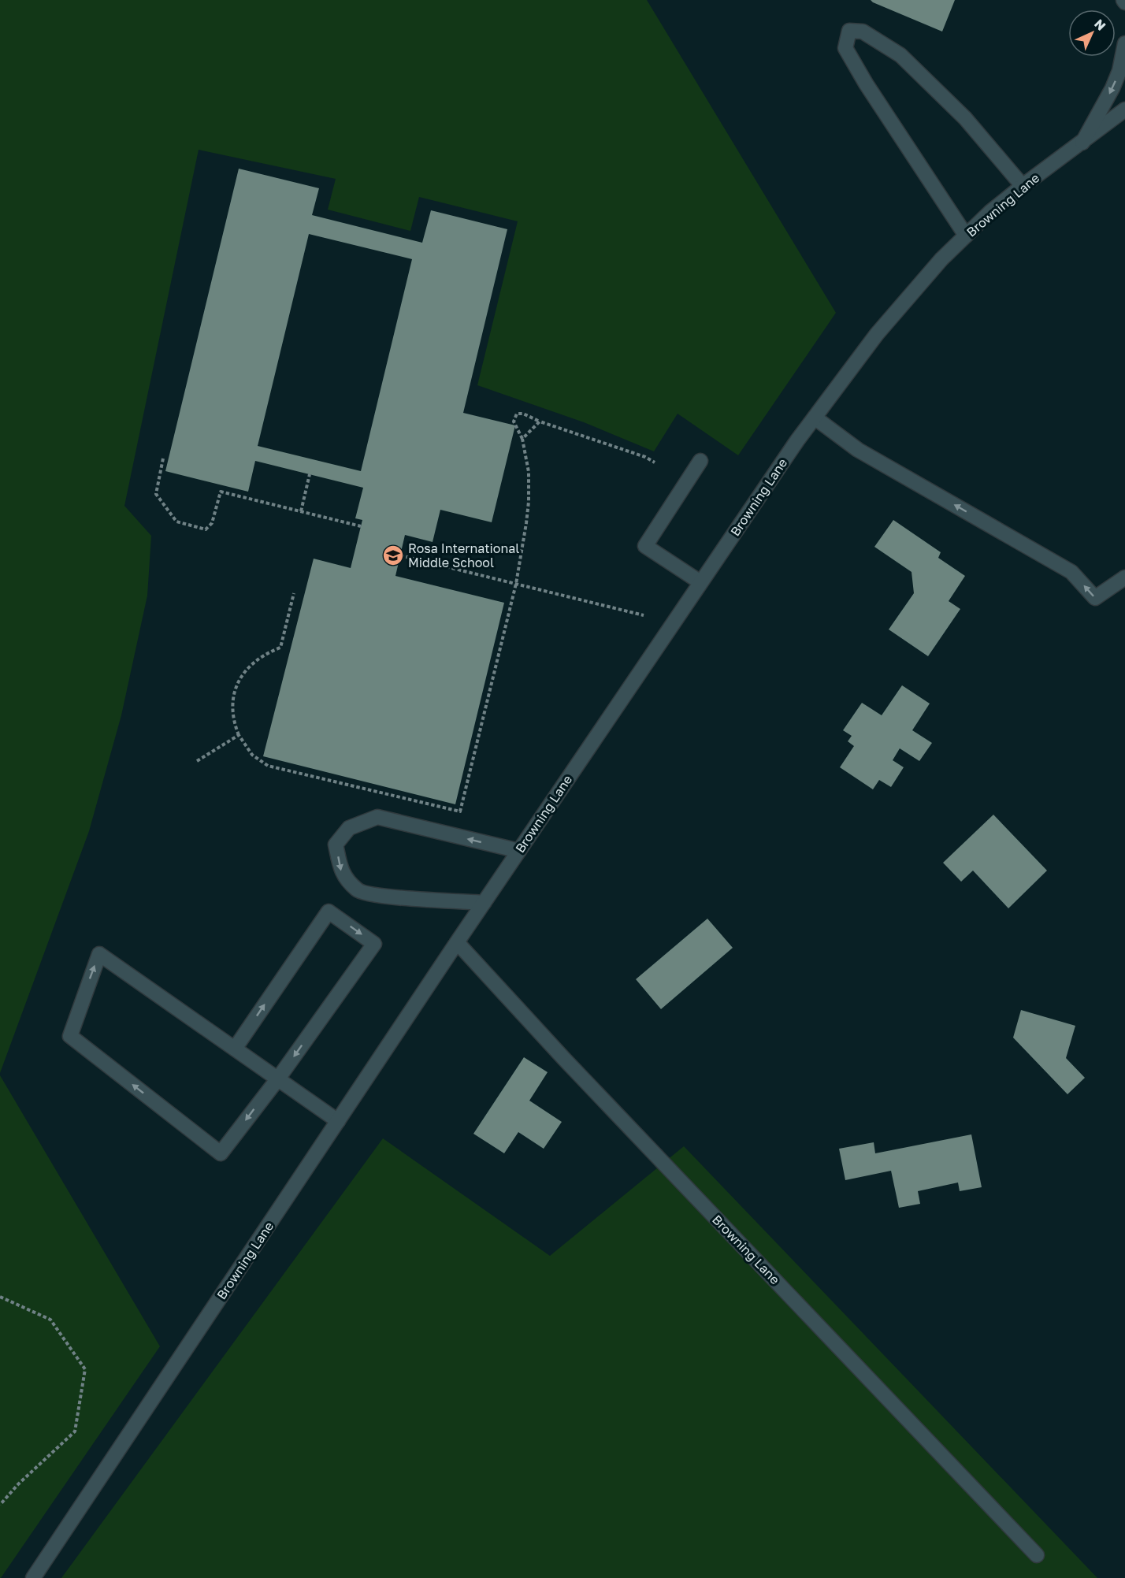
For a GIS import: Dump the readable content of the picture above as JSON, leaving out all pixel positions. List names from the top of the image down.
{
  "streets": {
    "street": ["Browning Lane"]
  },
  "places": {
    "school or university": ["Rosa International Middle School"]
  },
  "north": "top right"
}
